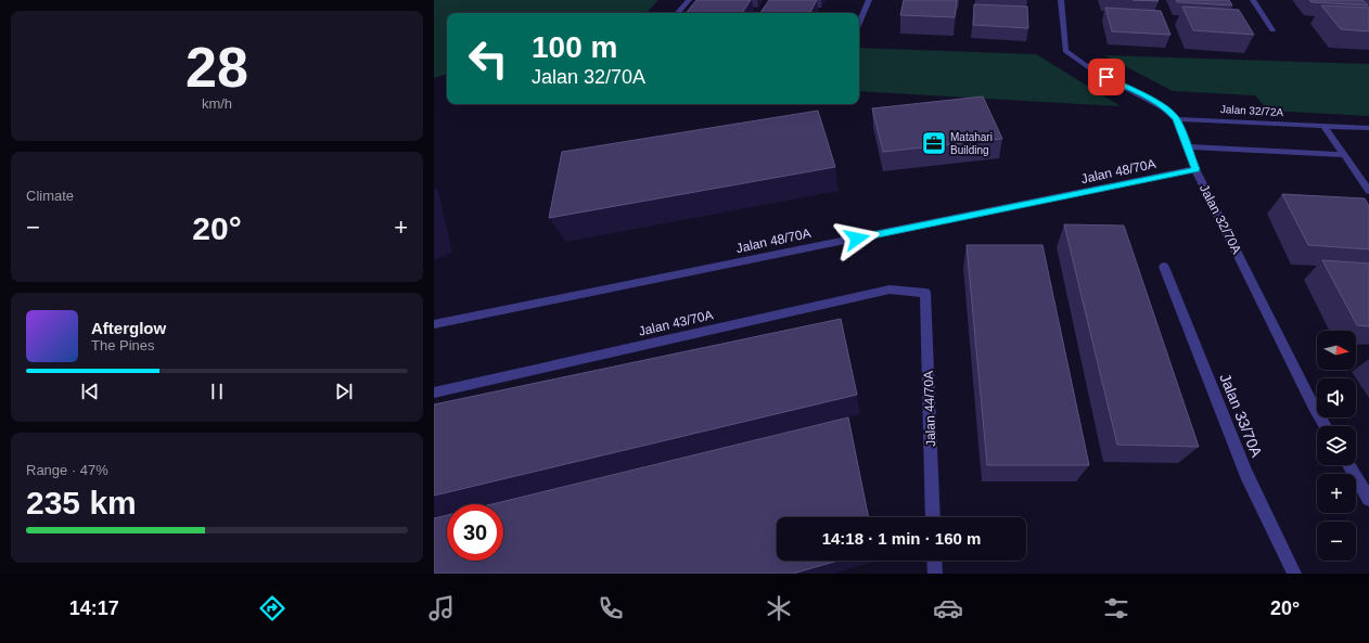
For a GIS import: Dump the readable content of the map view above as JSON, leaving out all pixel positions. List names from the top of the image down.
{
  "streets": {
    "street": [
      "Jalan 32/72A",
      "Jalan 48/70A",
      "Jalan 32/70A",
      "Jalan 43/70A",
      "Jalan 44/70A",
      "Jalan 33/70A"
    ]
  },
  "crossings": [
    ["Jalan 32/72A", "Jalan 32/70A"],
    ["Jalan 48/70A", "Jalan 32/70A"],
    ["Jalan 43/70A", "Jalan 44/70A"]
  ],
  "places": {
    "office": ["Matahari Building"]
  },
  "north": "right",
  "page": {
    "tile": [
      ["28", "km/h"],
      "Climate",
      ["Range · 47%", "235 km"]
    ],
    "turn": ["100 m", "Jalan 32/70A"],
    "heat": ["−", "20°", "+"],
    "song": ["Afterglow", "The Pines"],
    "map_buttons": ["+", "−"],
    "limit": "30",
    "trip": "14:18 · 1 min · 160 m",
    "tabs": ["14:17", "20°"]
  }
}
